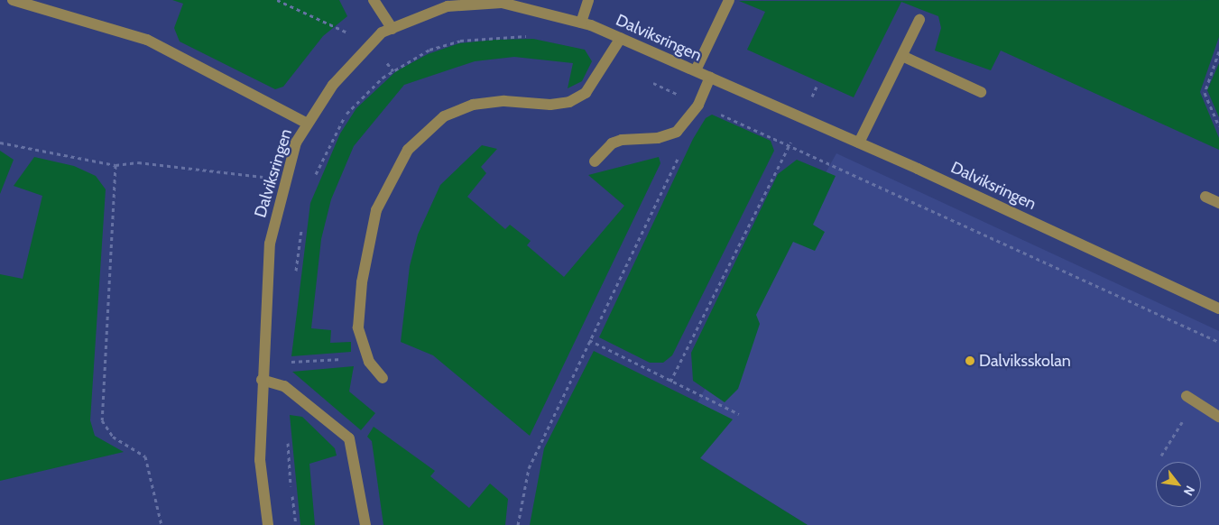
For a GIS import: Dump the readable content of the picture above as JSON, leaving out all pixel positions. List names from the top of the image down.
{
  "streets": {
    "street": ["Dalviksringen"]
  },
  "places": ["Dalviksskolan"],
  "north": "bottom right"
}
